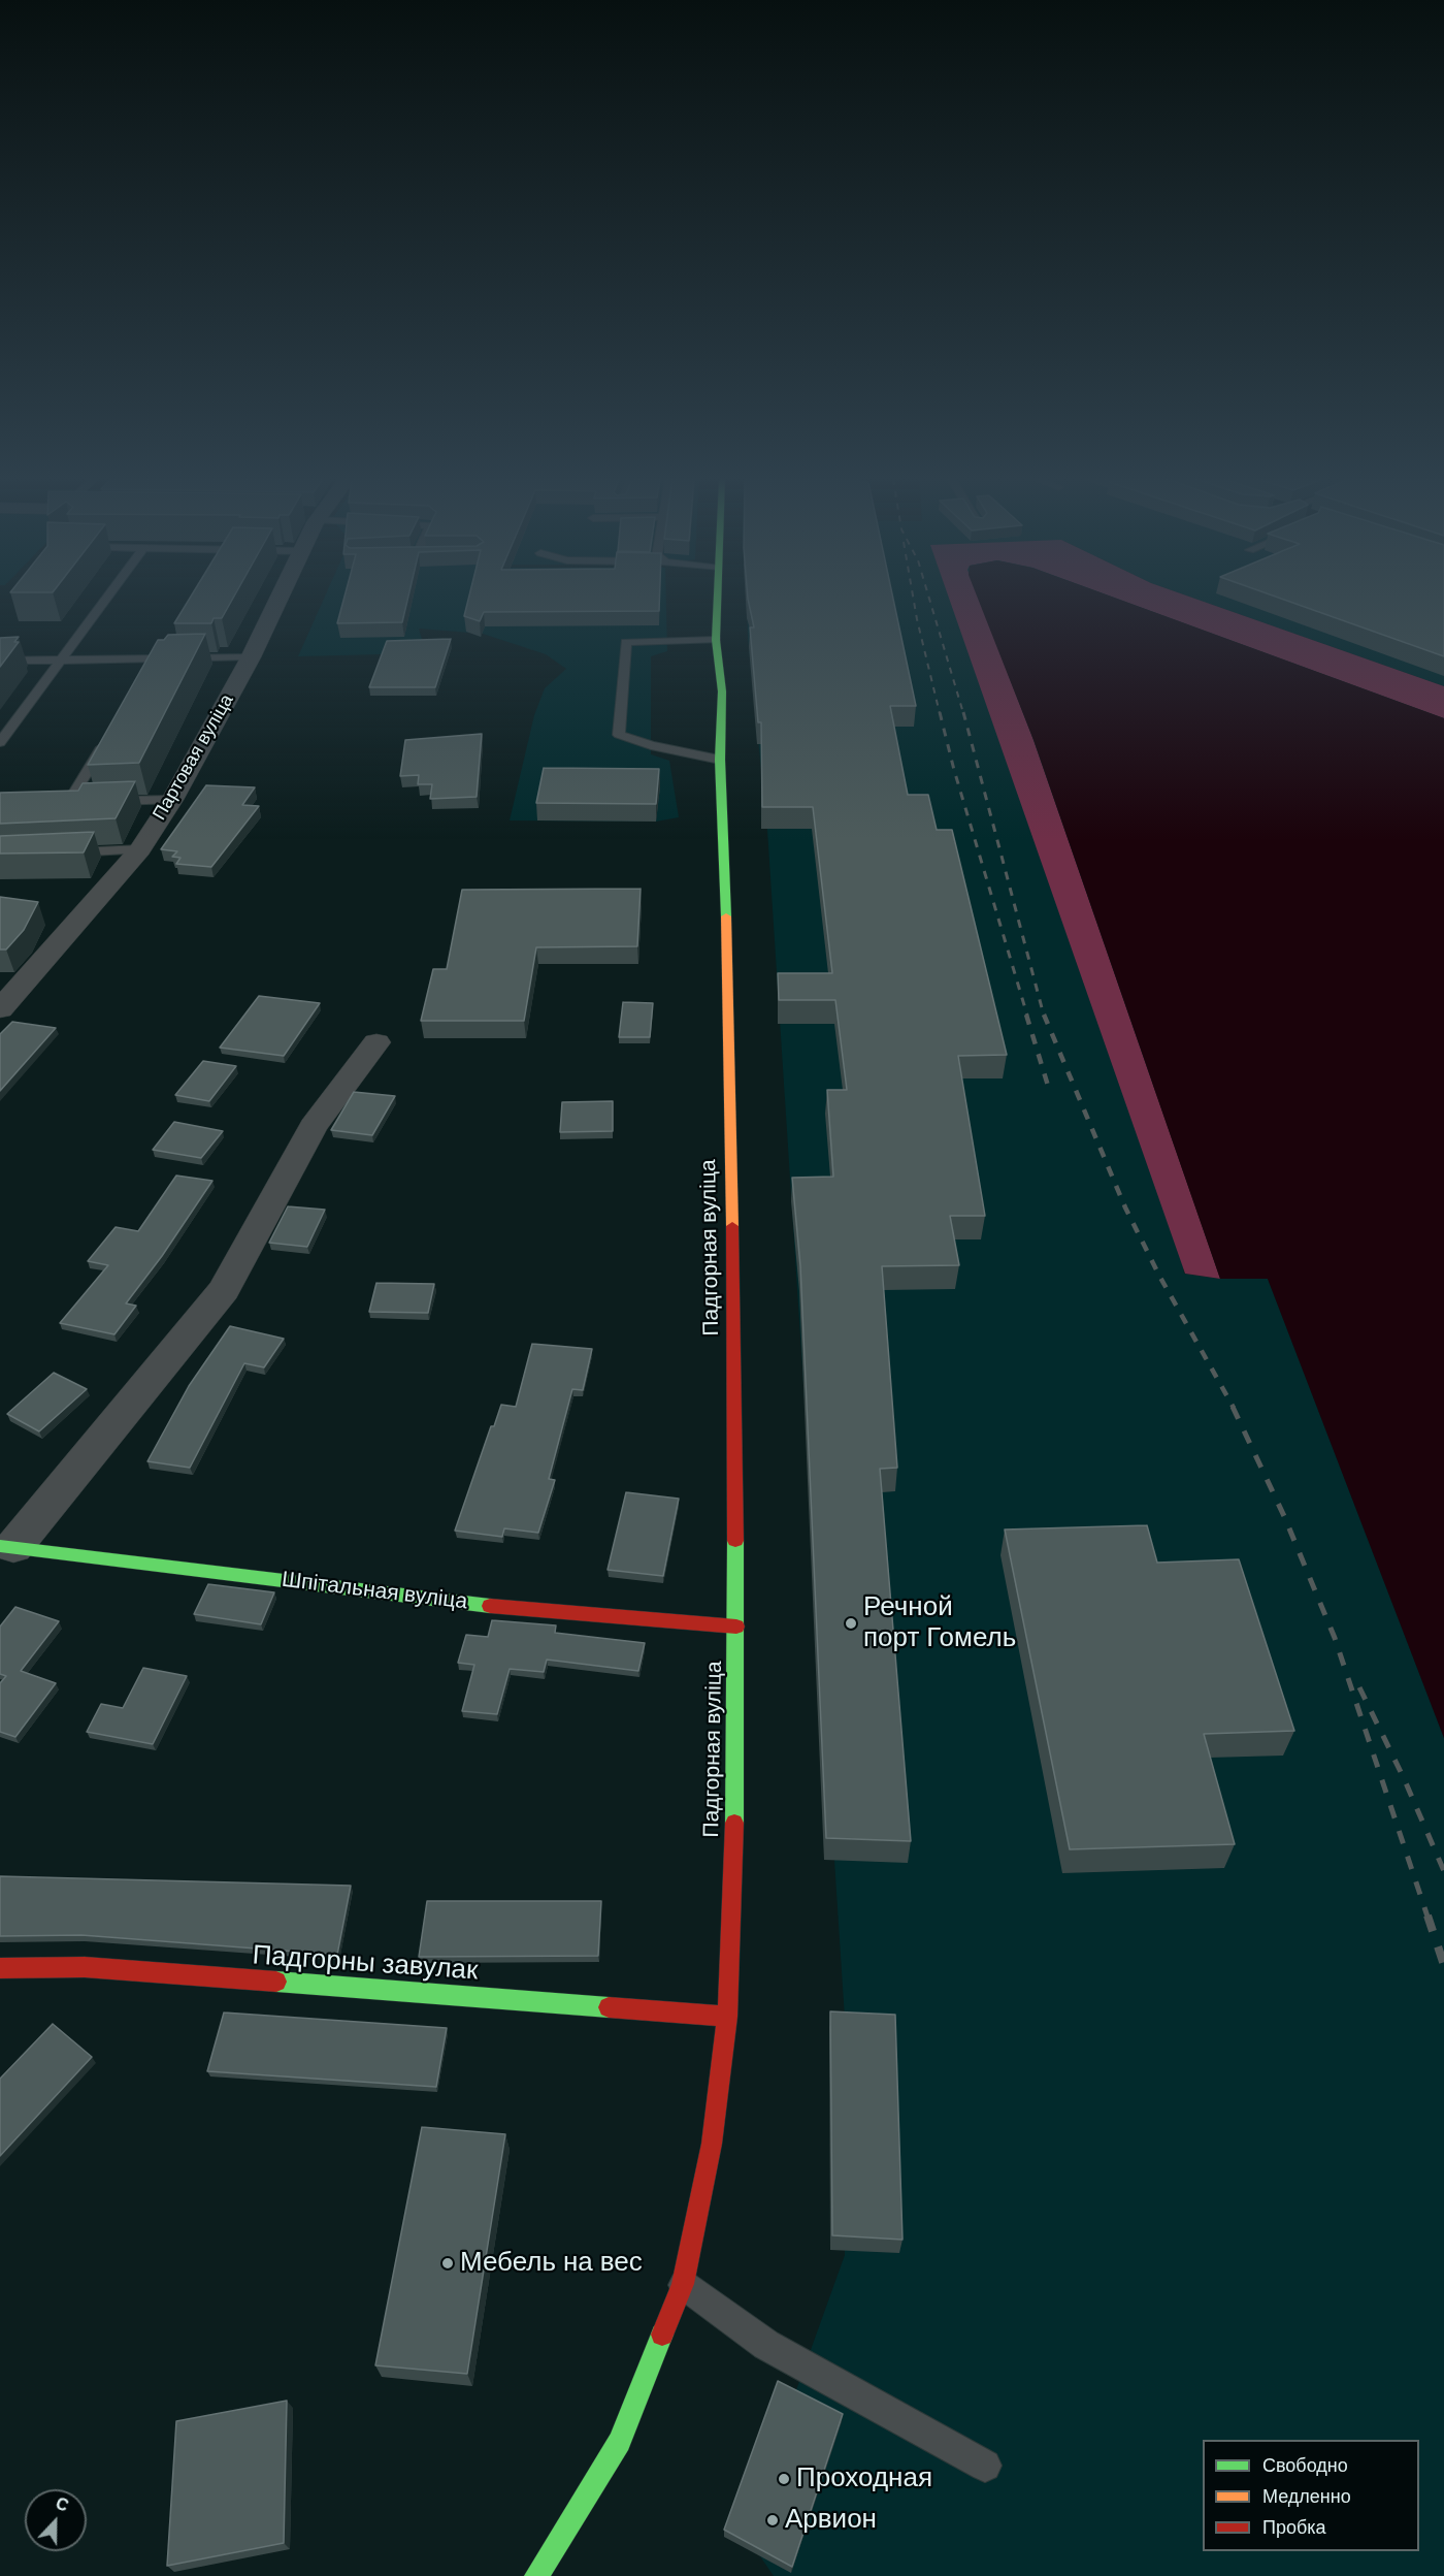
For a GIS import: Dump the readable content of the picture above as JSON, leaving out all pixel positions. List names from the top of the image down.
{
  "streets": {
    "street": [
      "Партовая вуліца",
      "Падгорная вуліца",
      "Шпітальная вуліца",
      "Падгорны завулак"
    ]
  },
  "crossings": [
    ["Падгорная вуліца", "Шпітальная вуліца"],
    ["Падгорная вуліца", "Падгорны завулак"]
  ],
  "places": [
    "Речной порт Гомель",
    "Мебель на вес",
    "Проходная",
    "Арвион"
  ],
  "legend": ["Свободно", "Медленно", "Пробка"],
  "north": "top"
}
